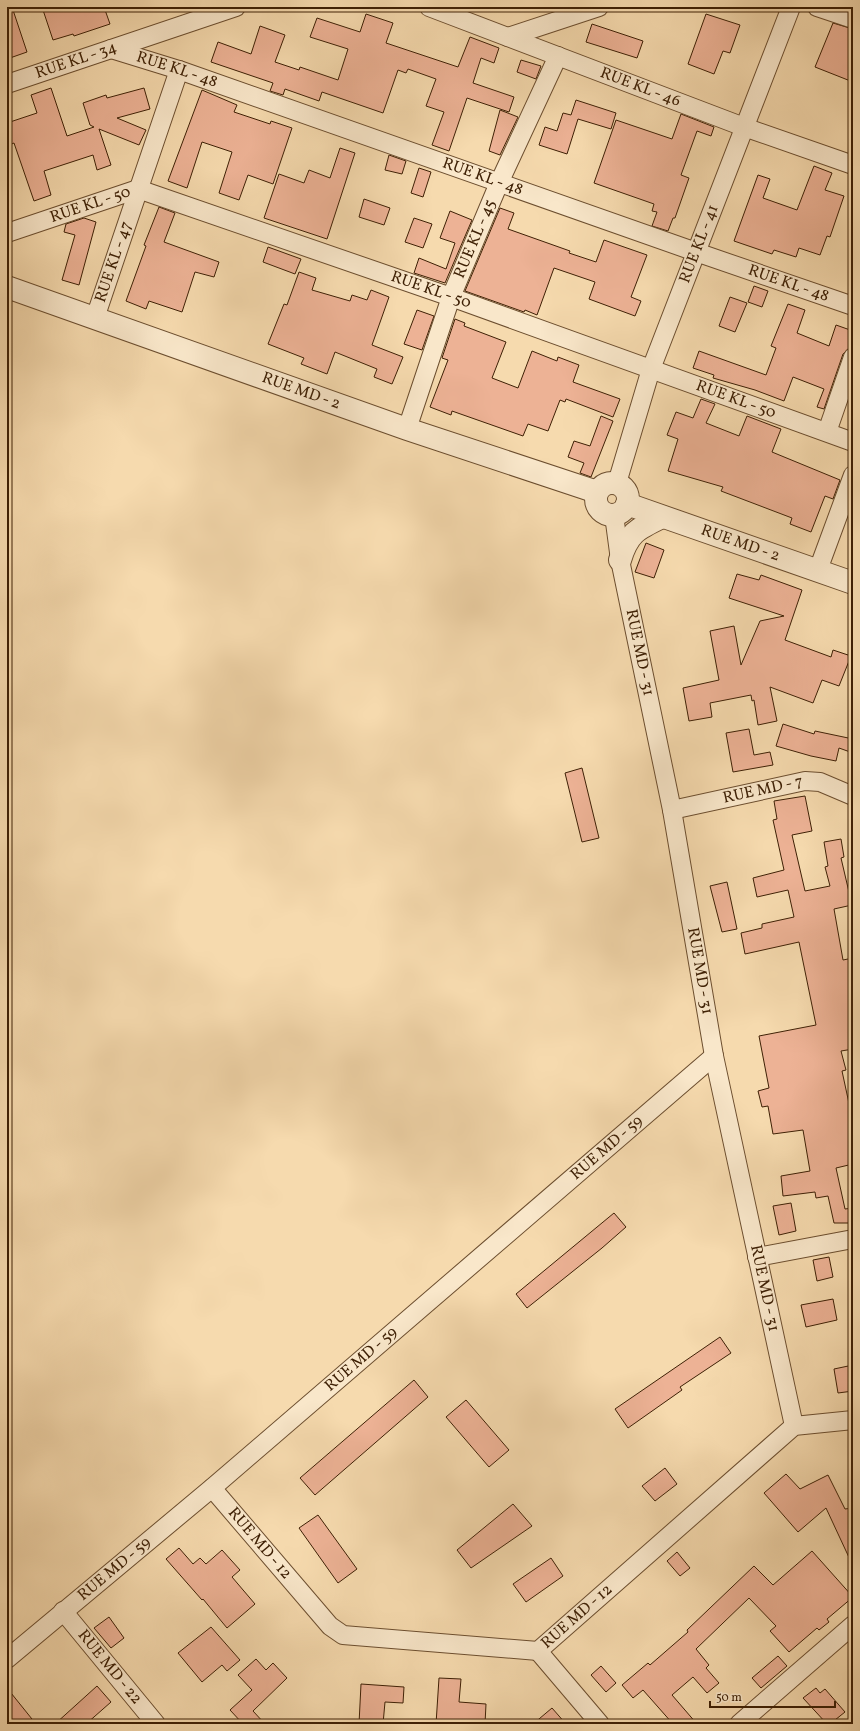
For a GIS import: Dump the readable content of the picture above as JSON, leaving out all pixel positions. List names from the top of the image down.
{
  "streets": {
    "street": [
      "RUE KL - 34",
      "RUE KL - 48",
      "RUE KL - 46",
      "RUE KL - 50",
      "RUE KL - 45",
      "RUE KL - 41",
      "RUE KL - 47",
      "RUE MD - 2",
      "RUE MD - 31",
      "RUE MD - 7",
      "RUE MD - 59",
      "RUE MD - 12",
      "RUE MD - 22"
    ]
  },
  "crossings": [
    ["RUE KL - 34", "RUE KL - 48"],
    ["RUE KL - 48", "RUE KL - 45"],
    ["RUE KL - 48", "RUE KL - 41"],
    ["RUE KL - 48", "RUE KL - 47"],
    ["RUE KL - 46", "RUE KL - 45"],
    ["RUE KL - 46", "RUE KL - 41"],
    ["RUE KL - 50", "RUE KL - 45"],
    ["RUE KL - 50", "RUE KL - 41"],
    ["RUE KL - 50", "RUE KL - 47"],
    ["RUE KL - 45", "RUE MD - 2"],
    ["RUE KL - 41", "RUE MD - 2"],
    ["RUE KL - 41", "RUE MD - 31"],
    ["RUE KL - 47", "RUE MD - 2"],
    ["RUE MD - 2", "RUE MD - 31"],
    ["RUE MD - 31", "RUE MD - 7"],
    ["RUE MD - 31", "RUE MD - 59"],
    ["RUE MD - 31", "RUE MD - 12"],
    ["RUE MD - 59", "RUE MD - 12"],
    ["RUE MD - 59", "RUE MD - 22"]
  ],
  "scale_bar": "50 m"
}
